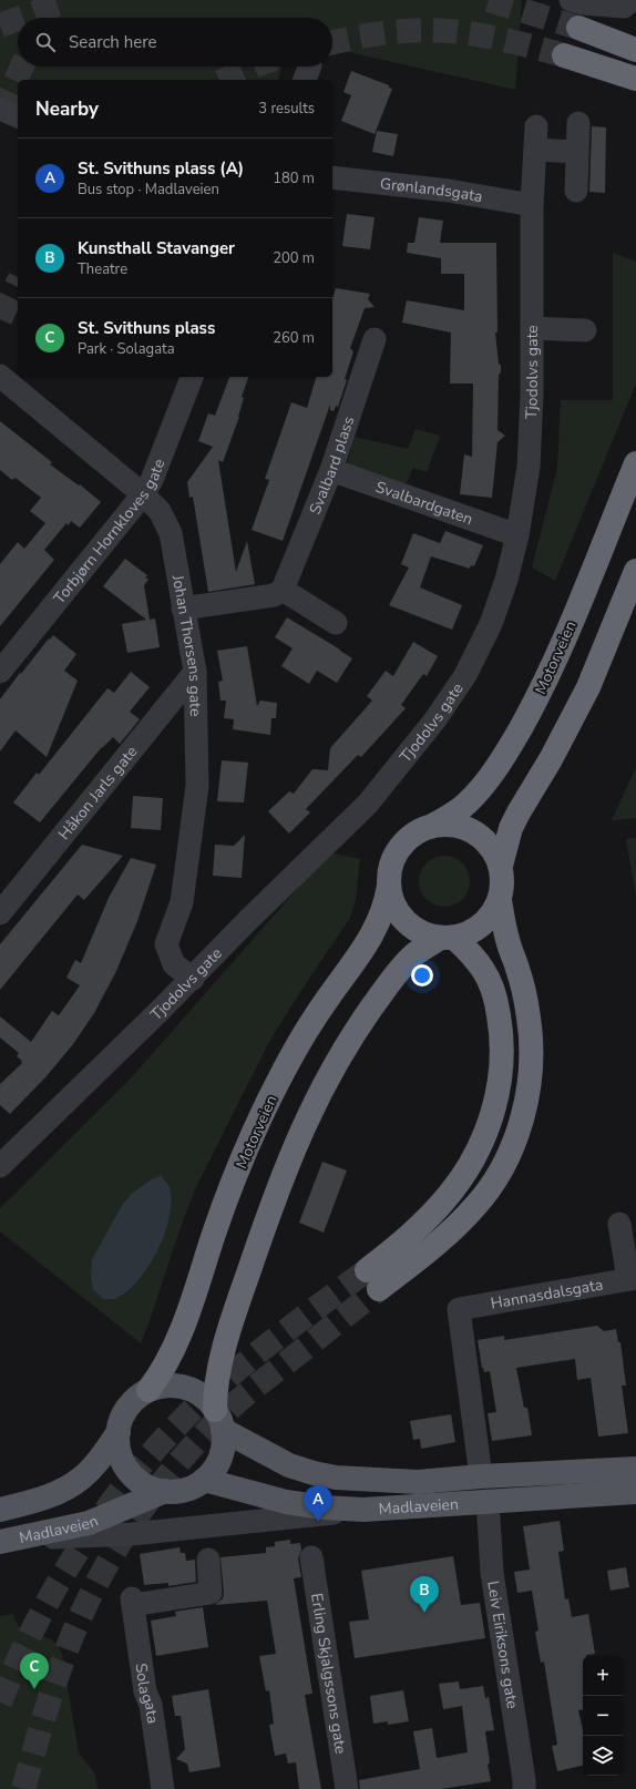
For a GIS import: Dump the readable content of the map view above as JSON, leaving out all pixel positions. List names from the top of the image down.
{
  "streets": {
    "highway": ["Motorveien"],
    "main road": ["Madlaveien"],
    "street": [
      "Grønlandsgata",
      "Tjodolvs gate",
      "Svalbard plass",
      "Svalbardgaten",
      "Torbjørn Hornkloves gate",
      "Johan Thorsens gate",
      "Håkon Jarls gate",
      "Hannasdalsgata",
      "Leiv Eiriksons gate",
      "Erling Skjalgssons gate",
      "Solagata"
    ]
  },
  "crossings": [
    ["Grønlandsgata", "Tjodolvs gate"],
    ["Tjodolvs gate", "Svalbardgaten"],
    ["Tjodolvs gate", "Johan Thorsens gate"],
    ["Svalbard plass", "Svalbardgaten"],
    ["Torbjørn Hornkloves gate", "Johan Thorsens gate"],
    ["Johan Thorsens gate", "Håkon Jarls gate"],
    ["Motorveien", "Madlaveien"],
    ["Hannasdalsgata", "Madlaveien"],
    ["Madlaveien", "Leiv Eiriksons gate"]
  ],
  "page": {
    "search": "Search here",
    "heading": ["Nearby", "3 results"],
    "list": [
      {
        "mark": "A",
        "name": "St. Svithuns plass (A)",
        "note": "Bus stop · Madlaveien",
        "value": "180 m"
      },
      {
        "mark": "B",
        "name": "Kunsthall Stavanger",
        "note": "Theatre",
        "value": "200 m"
      },
      {
        "mark": "C",
        "name": "St. Svithuns plass",
        "note": "Park · Solagata",
        "value": "260 m"
      }
    ],
    "pins": ["A", "B", "C"],
    "map_buttons": ["+", "−"]
  }
}
